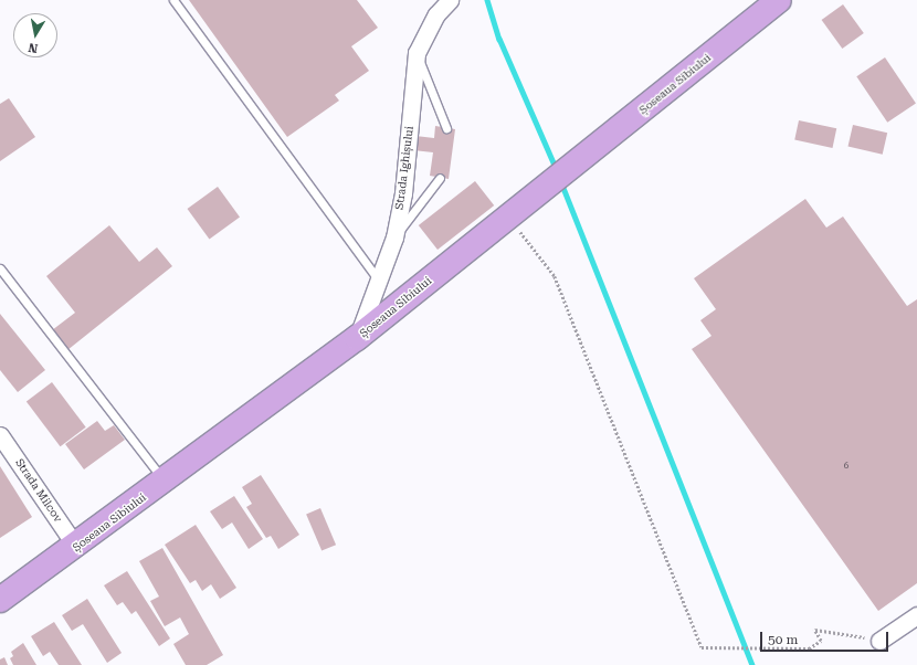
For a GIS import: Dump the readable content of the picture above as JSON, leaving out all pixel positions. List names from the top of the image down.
{
  "streets": {
    "main road": ["Șoseaua Sibiului"],
    "street": ["Strada Ighișului", "Strada Milcov"]
  },
  "crossings": [
    ["Șoseaua Sibiului", "Strada Ighișului"],
    ["Șoseaua Sibiului", "Strada Milcov"]
  ],
  "house_numbers": ["6"],
  "scale_bar": "50 m",
  "north": "bottom"
}
